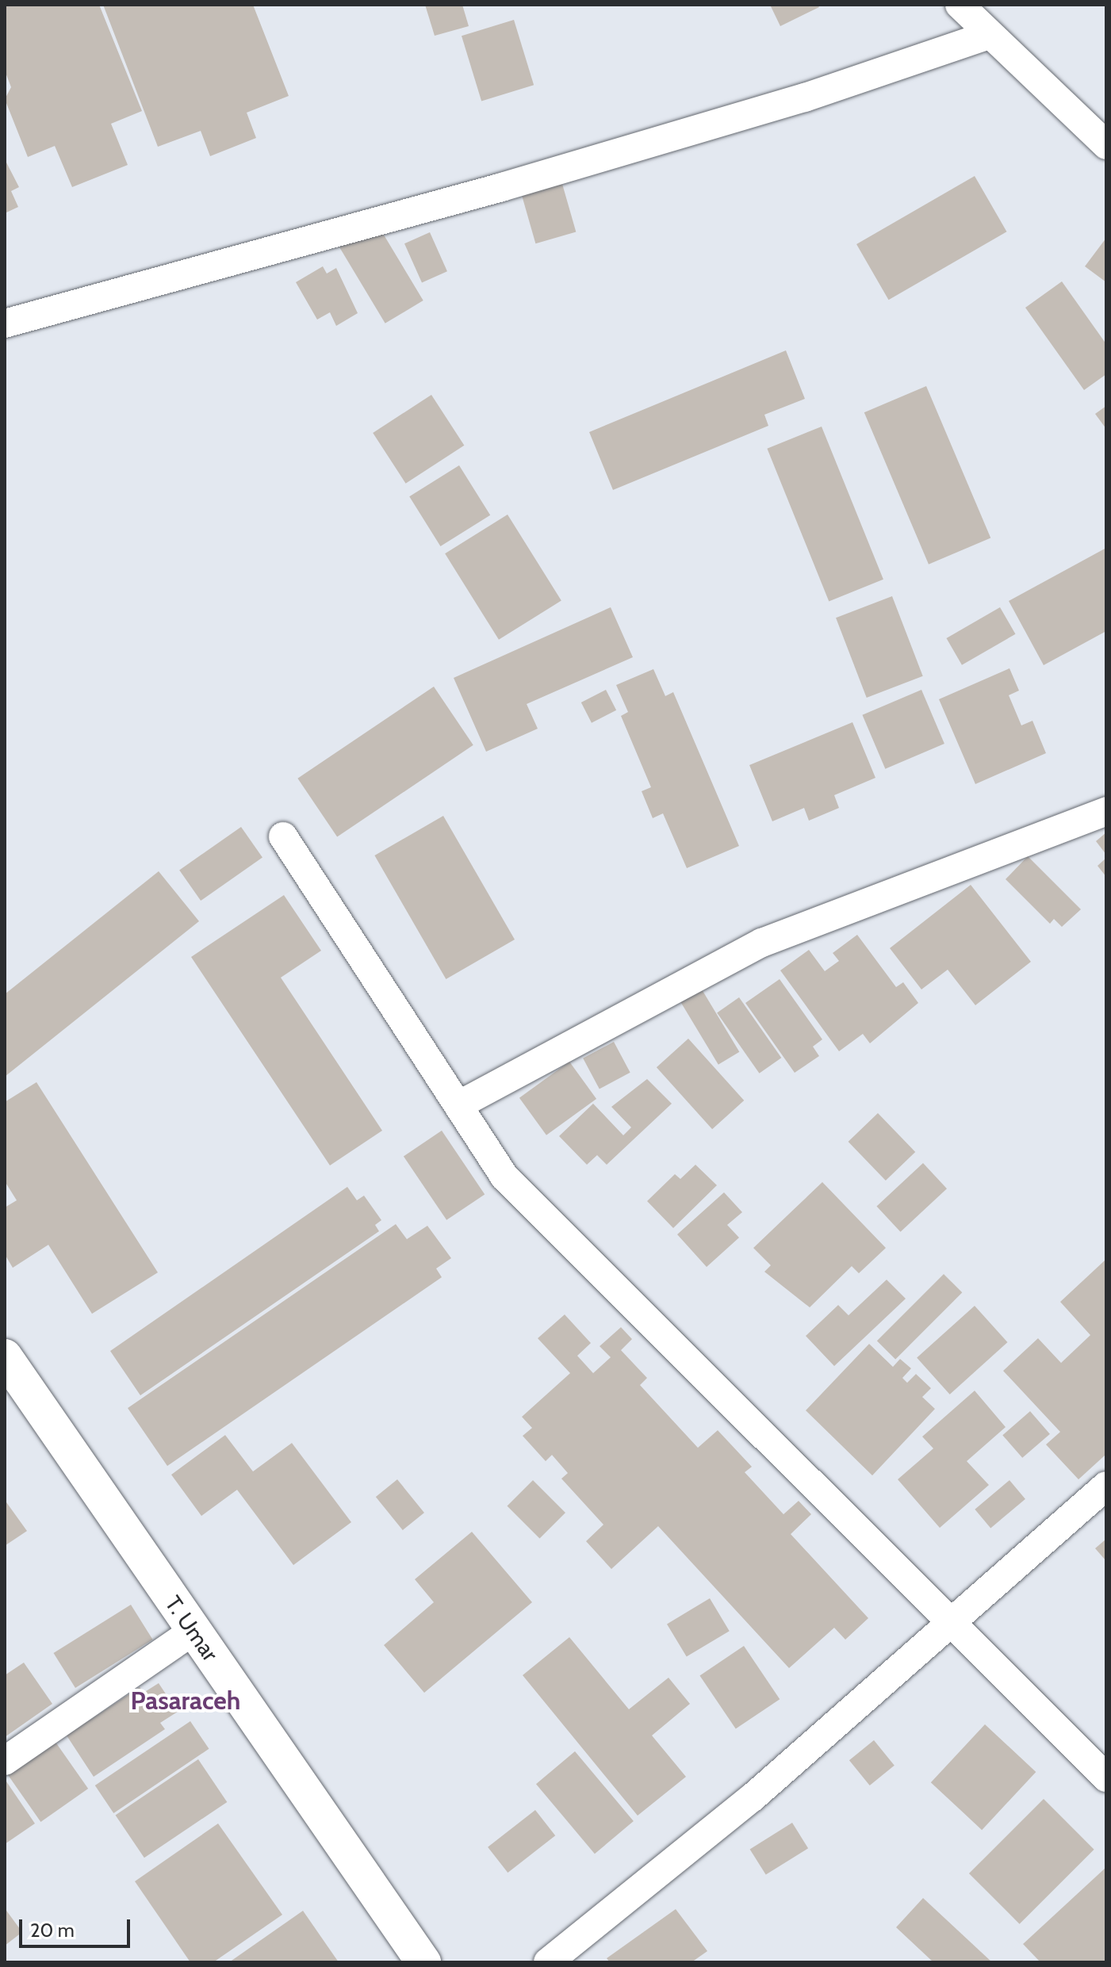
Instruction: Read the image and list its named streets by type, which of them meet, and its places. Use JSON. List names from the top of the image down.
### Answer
{
  "streets": {
    "main road": ["T. Umar"]
  },
  "districts": ["Pasaraceh"],
  "scale_bar": "20 m"
}
